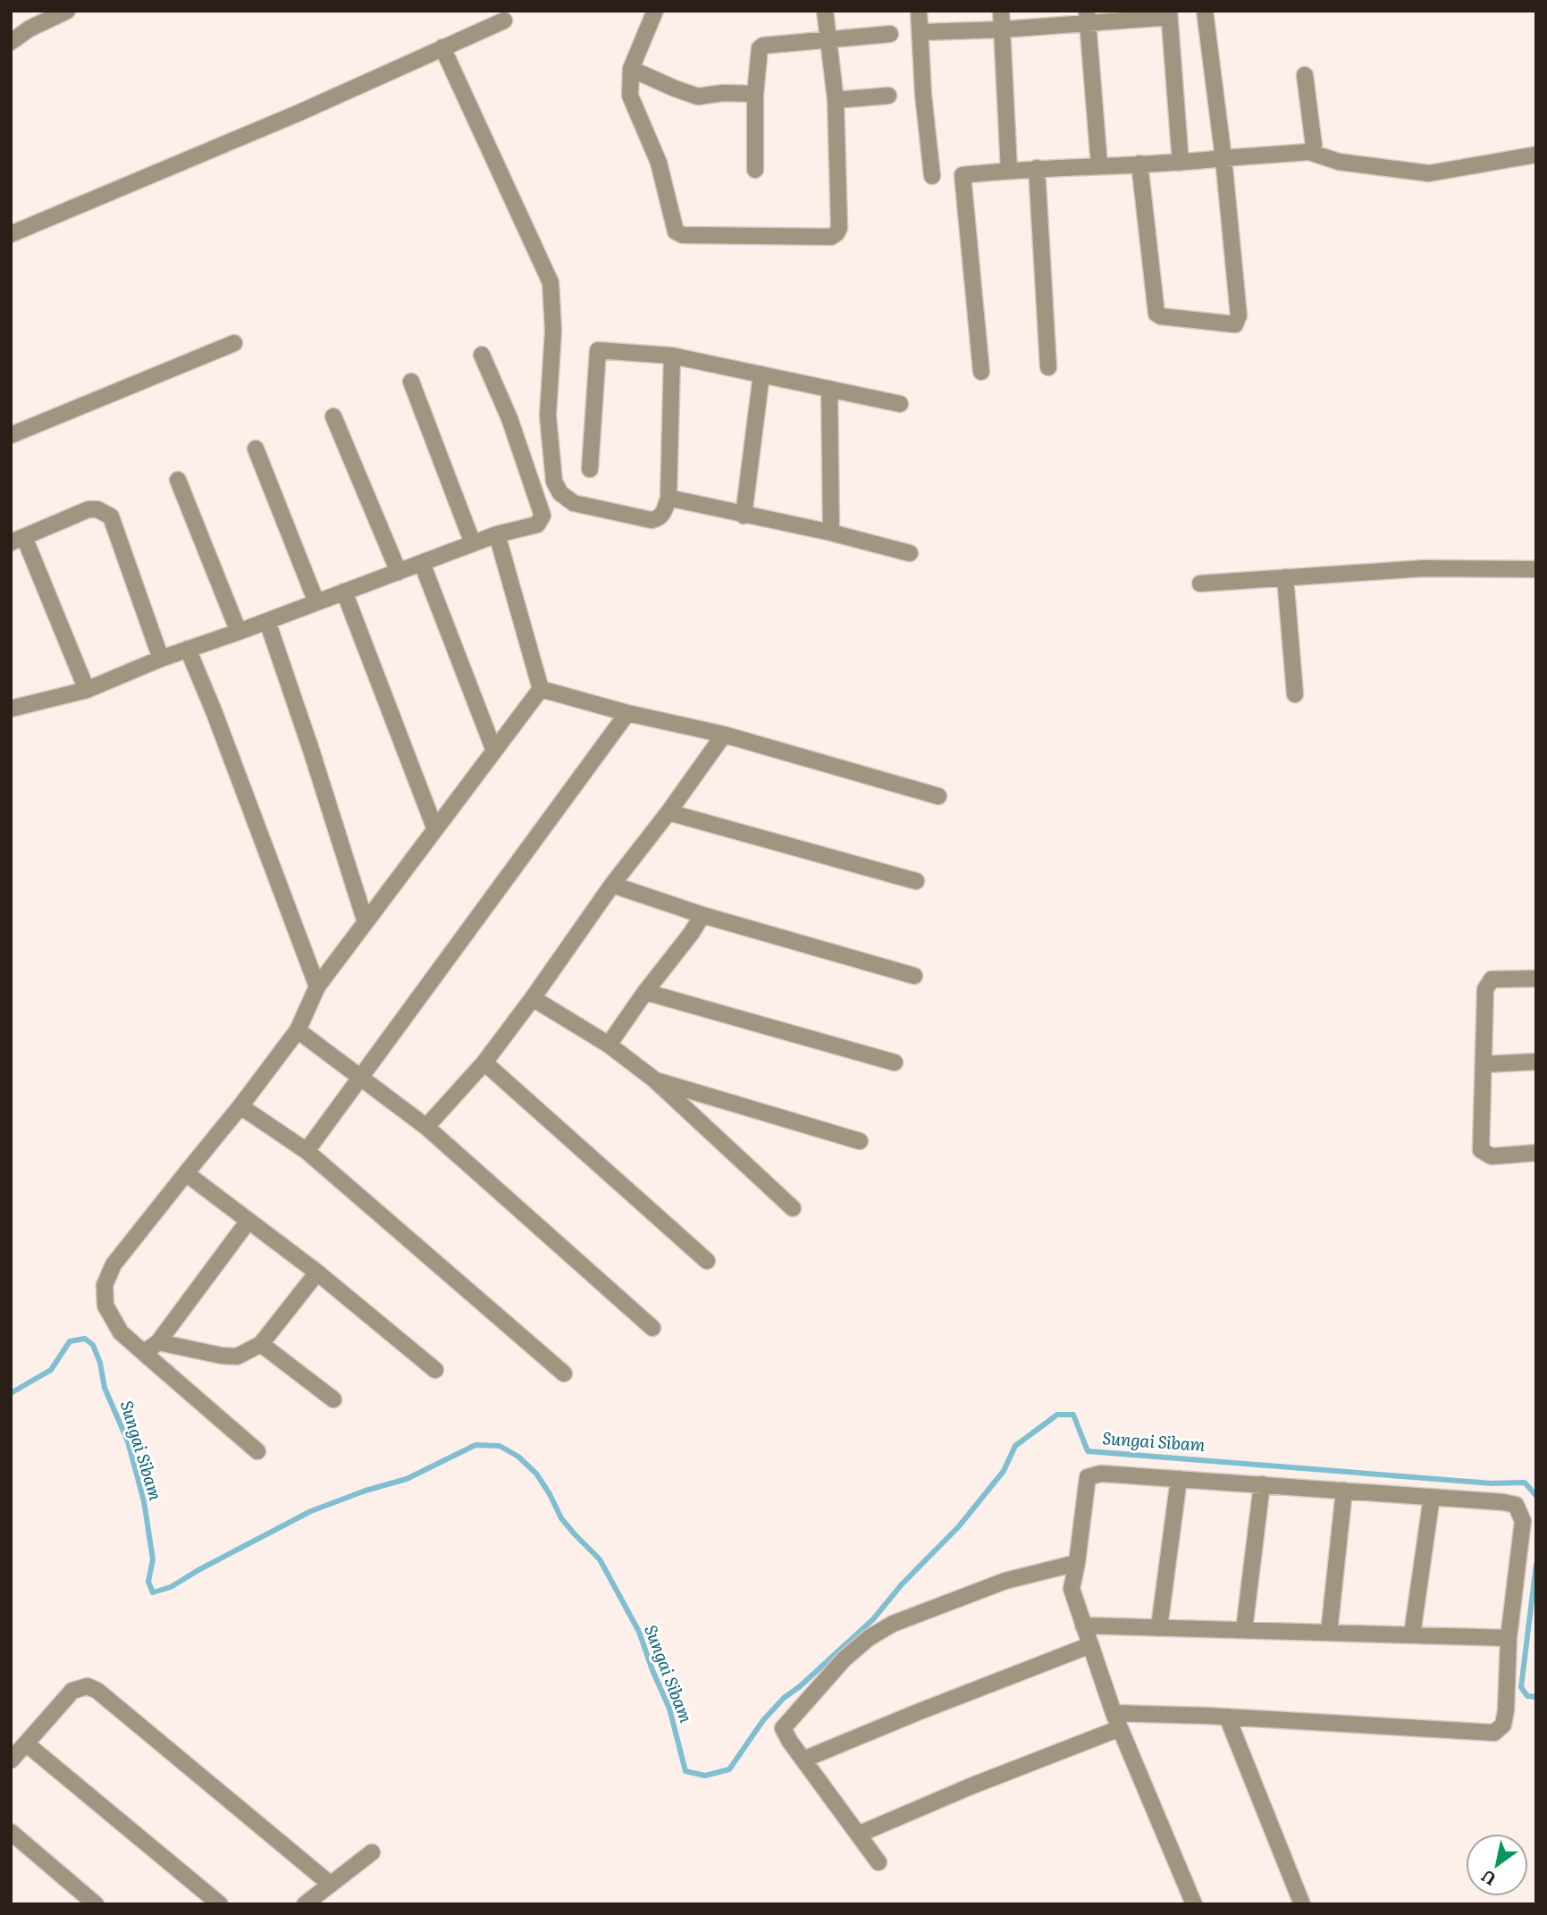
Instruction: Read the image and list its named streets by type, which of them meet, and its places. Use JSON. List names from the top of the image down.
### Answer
{
  "water": ["Sungai Sibam"],
  "north": "bottom left"
}
